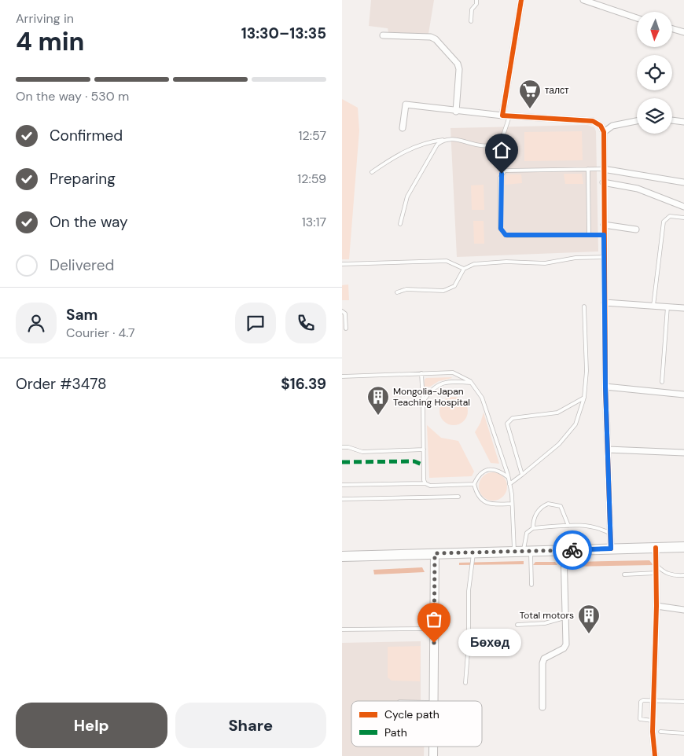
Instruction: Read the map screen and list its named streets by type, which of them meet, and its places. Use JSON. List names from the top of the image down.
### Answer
{
  "places": {
    "supermarket": ["талст"],
    "building": ["Mongolia-Japan Teaching Hospital", "Total motors"],
    "other": ["Бөхөд"]
  },
  "legend": ["Cycle path", "Path"],
  "north": "bottom",
  "page": {
    "heading": ["4 min", "Arriving in", "13:30–13:35"],
    "panel": [
      "Sam",
      "Courier · 4.7",
      "Order #3478",
      "$16.39"
    ],
    "bar": "On the way · 530 m",
    "list": [
      ["Confirmed", "12:57"],
      ["Preparing", "12:59"],
      ["On the way", "13:17"],
      "Delivered"
    ],
    "bubble": "Бөхөд",
    "buttons": ["Help", "Share"]
  }
}
